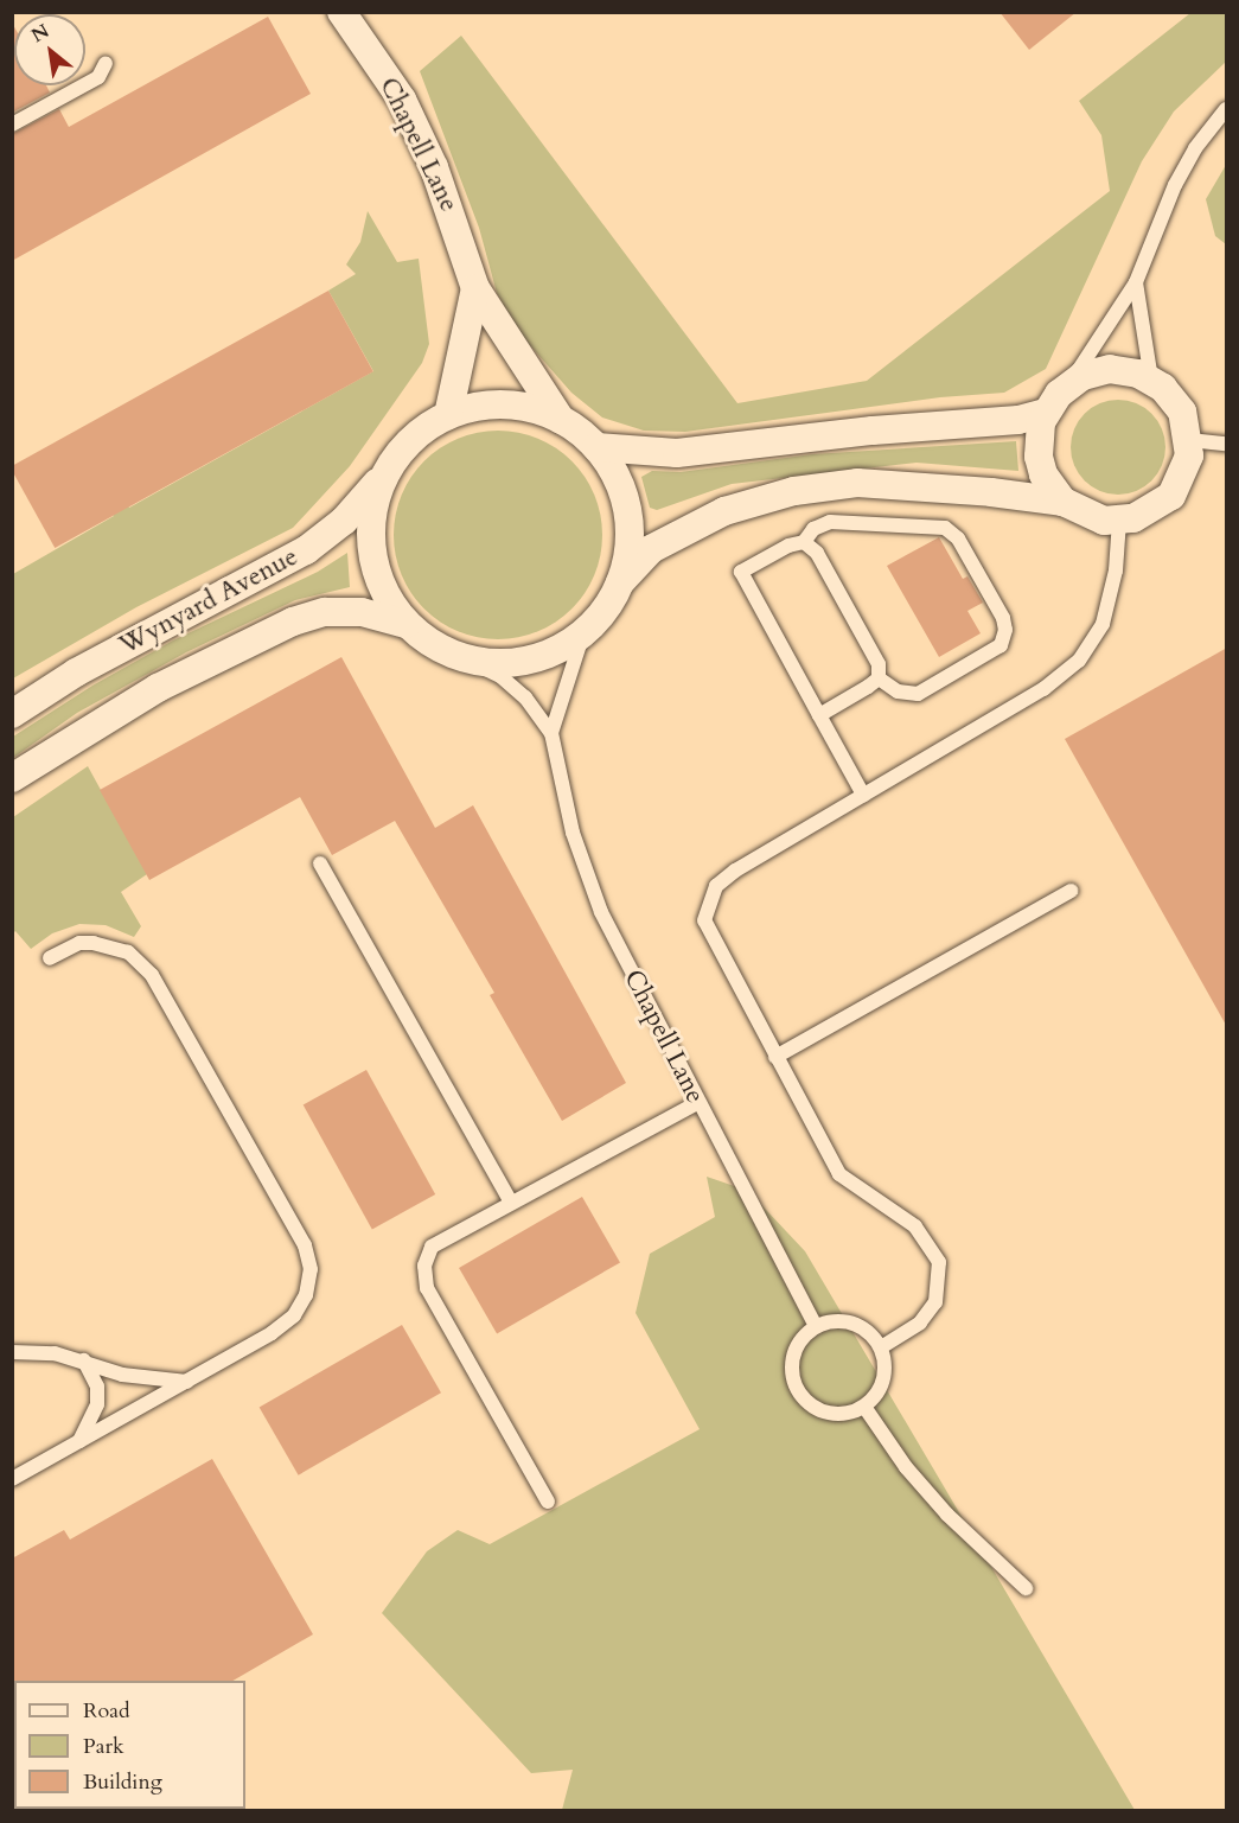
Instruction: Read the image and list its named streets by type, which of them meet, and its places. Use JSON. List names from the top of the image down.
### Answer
{
  "streets": {
    "street": ["Chapell Lane", "Wynyard Avenue"]
  },
  "crossings": [
    ["Chapell Lane", "Wynyard Avenue"]
  ],
  "legend": ["Road", "Park", "Building"],
  "north": "top left"
}
